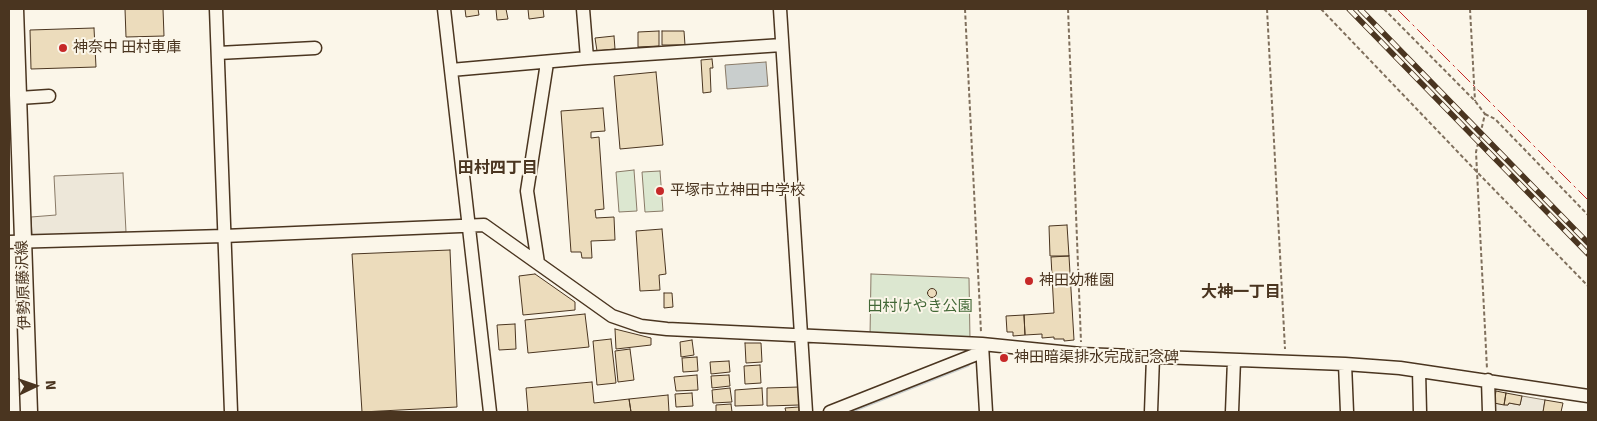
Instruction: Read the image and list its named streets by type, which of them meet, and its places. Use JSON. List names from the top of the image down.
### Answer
{
  "streets": {
    "main road": ["伊勢原藤沢線"]
  },
  "districts": ["田村四丁目", "大神一丁目"],
  "parks": ["田村けやき公園"],
  "places": [
    "神奈中 田村車庫",
    "平塚市立神田中学校",
    "神田幼稚園",
    "神田暗渠排水完成記念碑"
  ],
  "north": "right"
}
